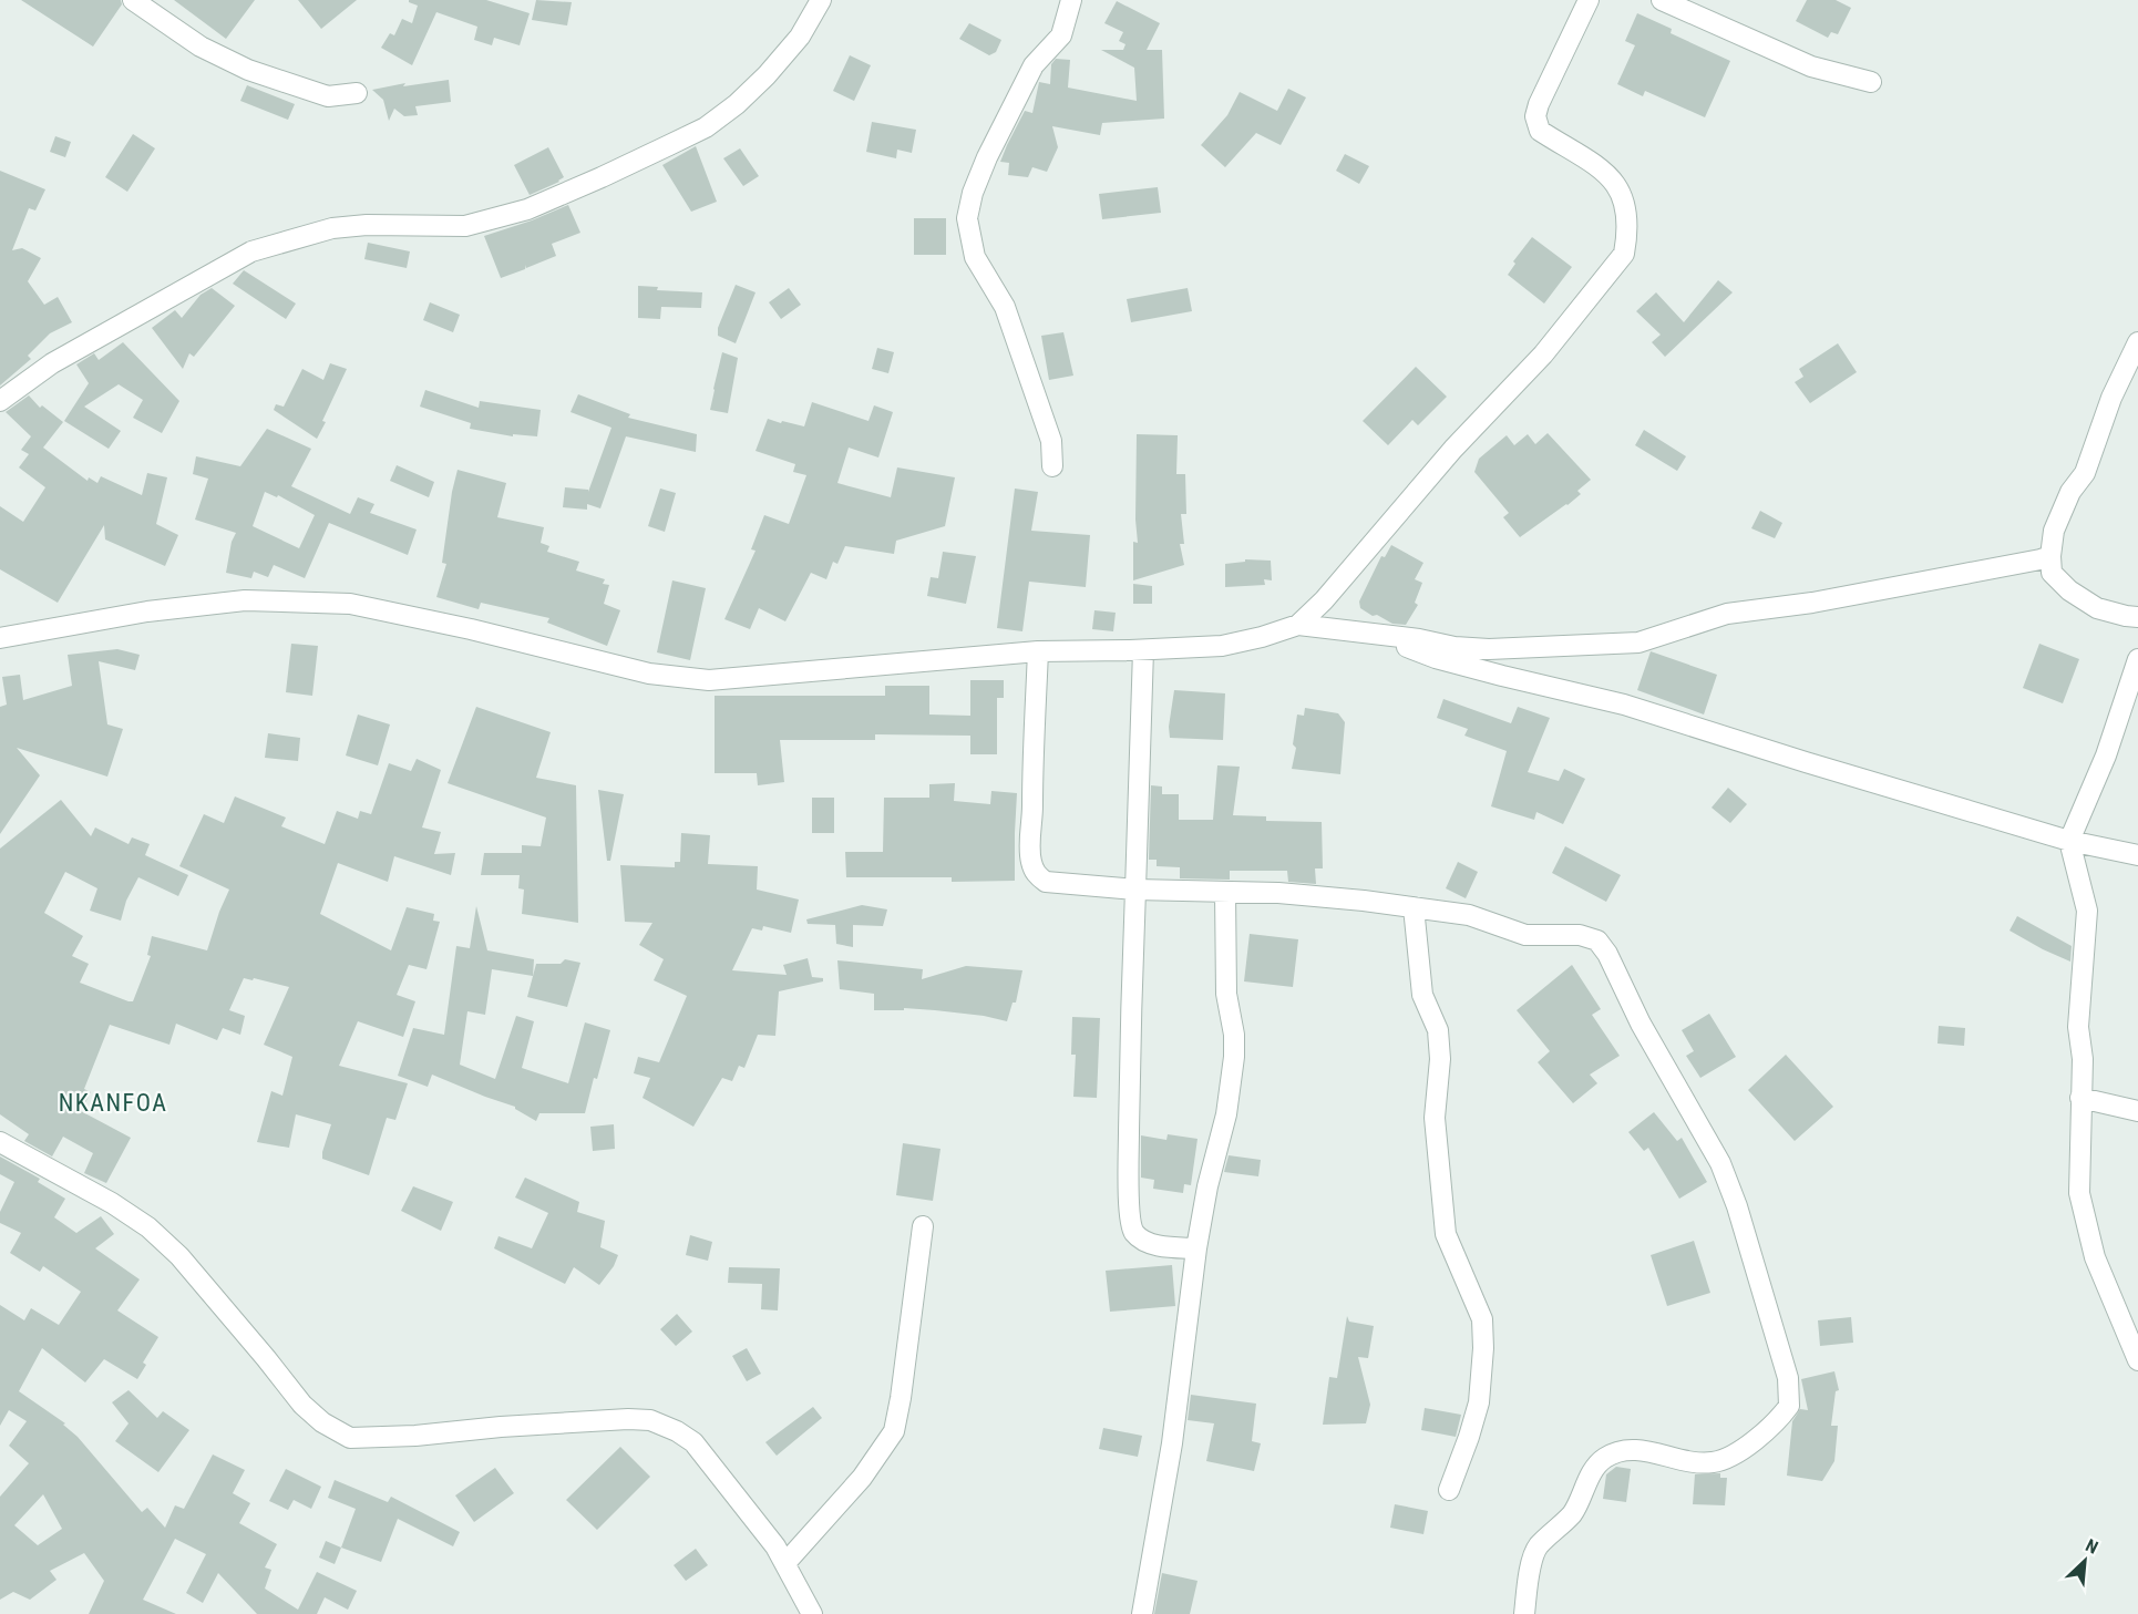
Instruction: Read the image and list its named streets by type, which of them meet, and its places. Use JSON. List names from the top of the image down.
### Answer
{
  "districts": ["NKANFOA"],
  "north": "top right"
}
